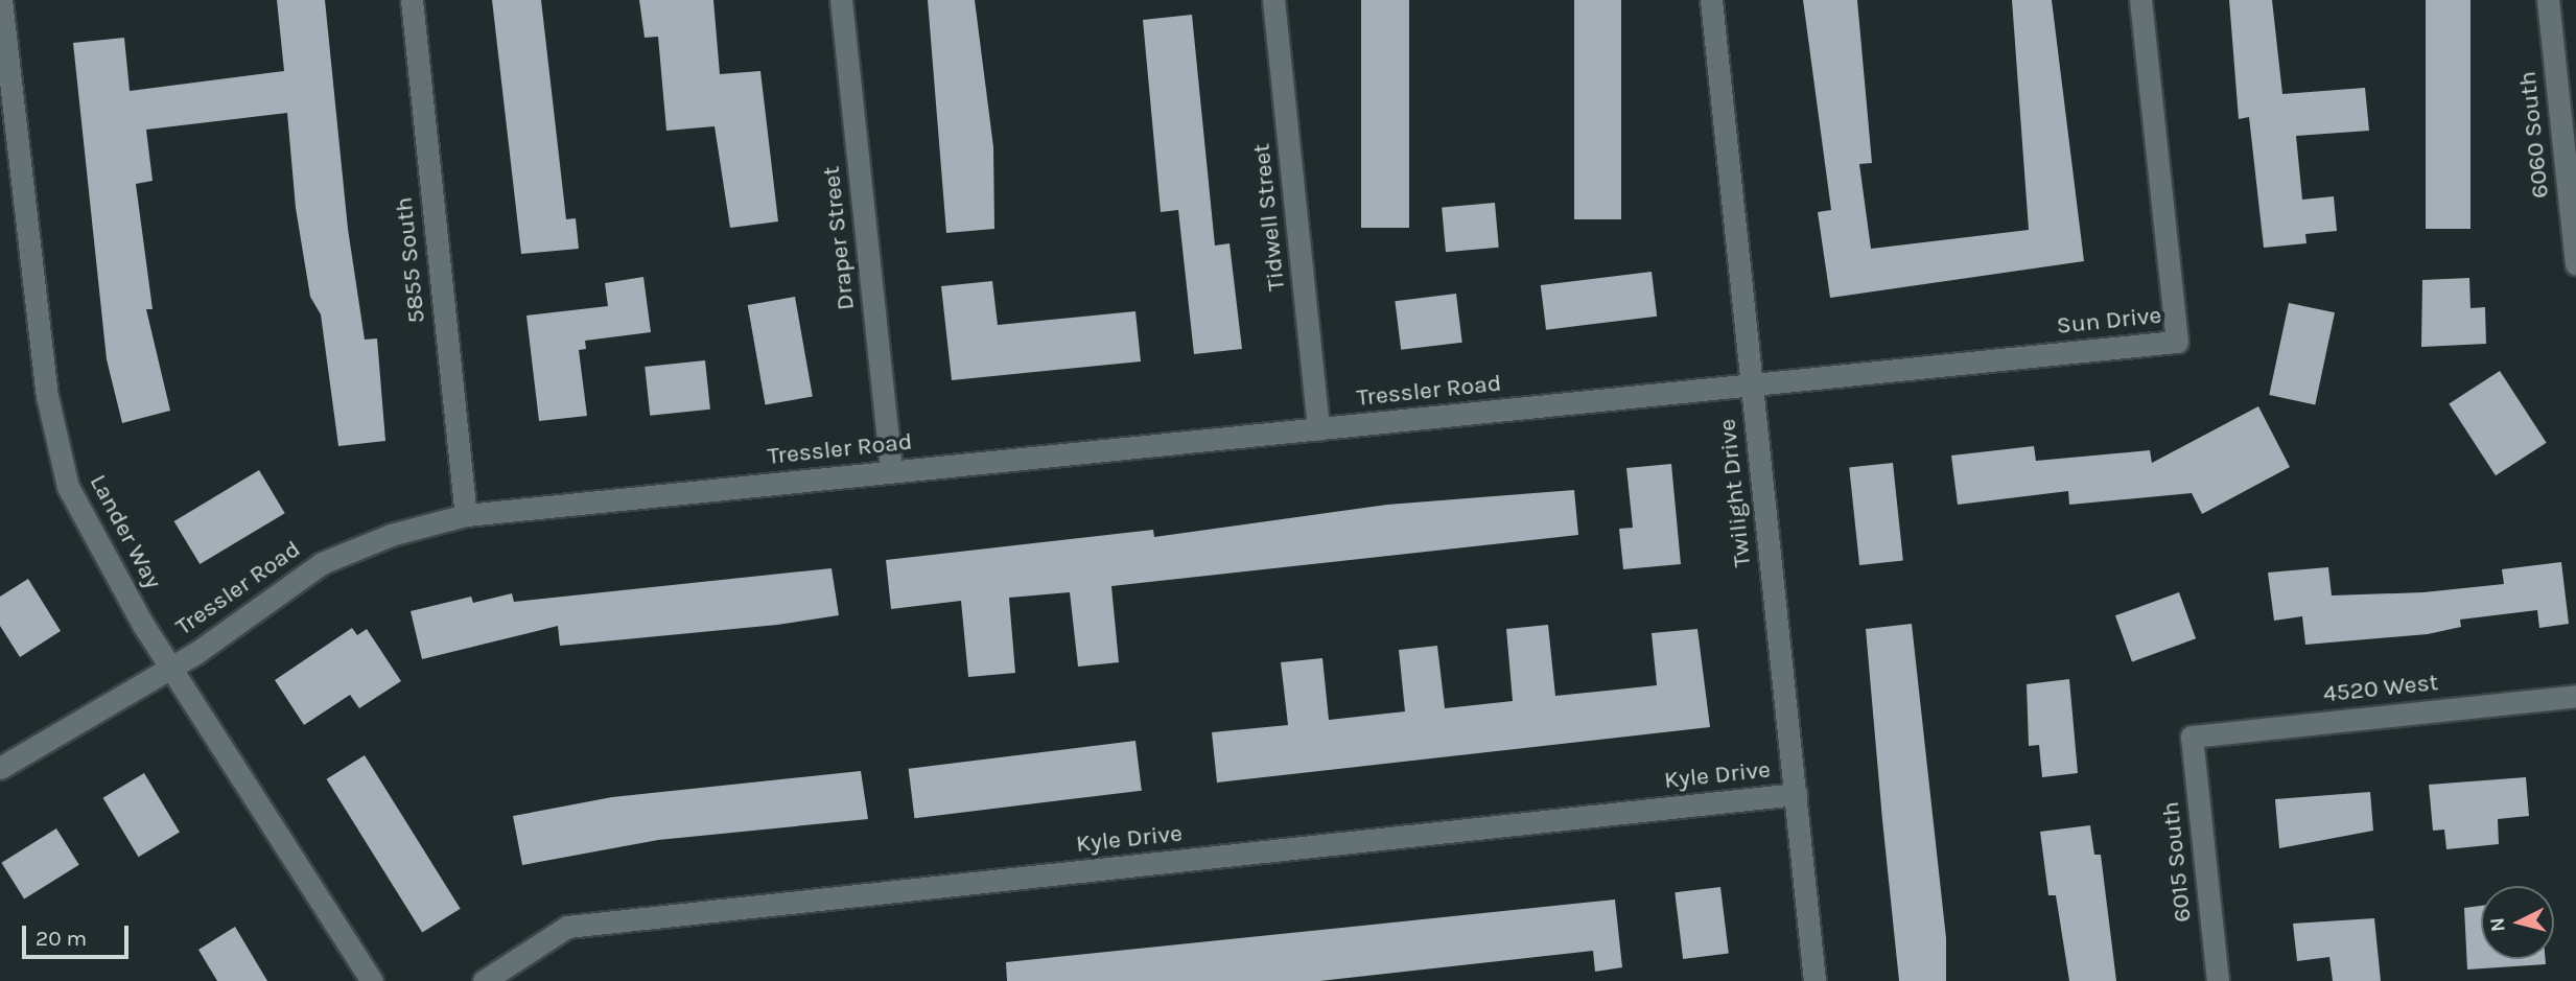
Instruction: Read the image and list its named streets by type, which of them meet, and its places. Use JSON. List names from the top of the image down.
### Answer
{
  "streets": {
    "street": [
      "6060 South",
      "Tidwell Street",
      "Draper Street",
      "5855 South",
      "Sun Drive",
      "Tressler Road",
      "Twilight Drive",
      "Lander Way",
      "4520 West",
      "Kyle Drive",
      "6015 South"
    ]
  },
  "crossings": [
    ["Tidwell Street", "Tressler Road"],
    ["Draper Street", "Tressler Road"],
    ["5855 South", "Tressler Road"],
    ["Sun Drive", "Tressler Road"],
    ["Sun Drive", "Twilight Drive"],
    ["Tressler Road", "Twilight Drive"],
    ["Tressler Road", "Lander Way"],
    ["Twilight Drive", "Kyle Drive"],
    ["4520 West", "6015 South"]
  ],
  "scale_bar": "20 m",
  "north": "left"
}
